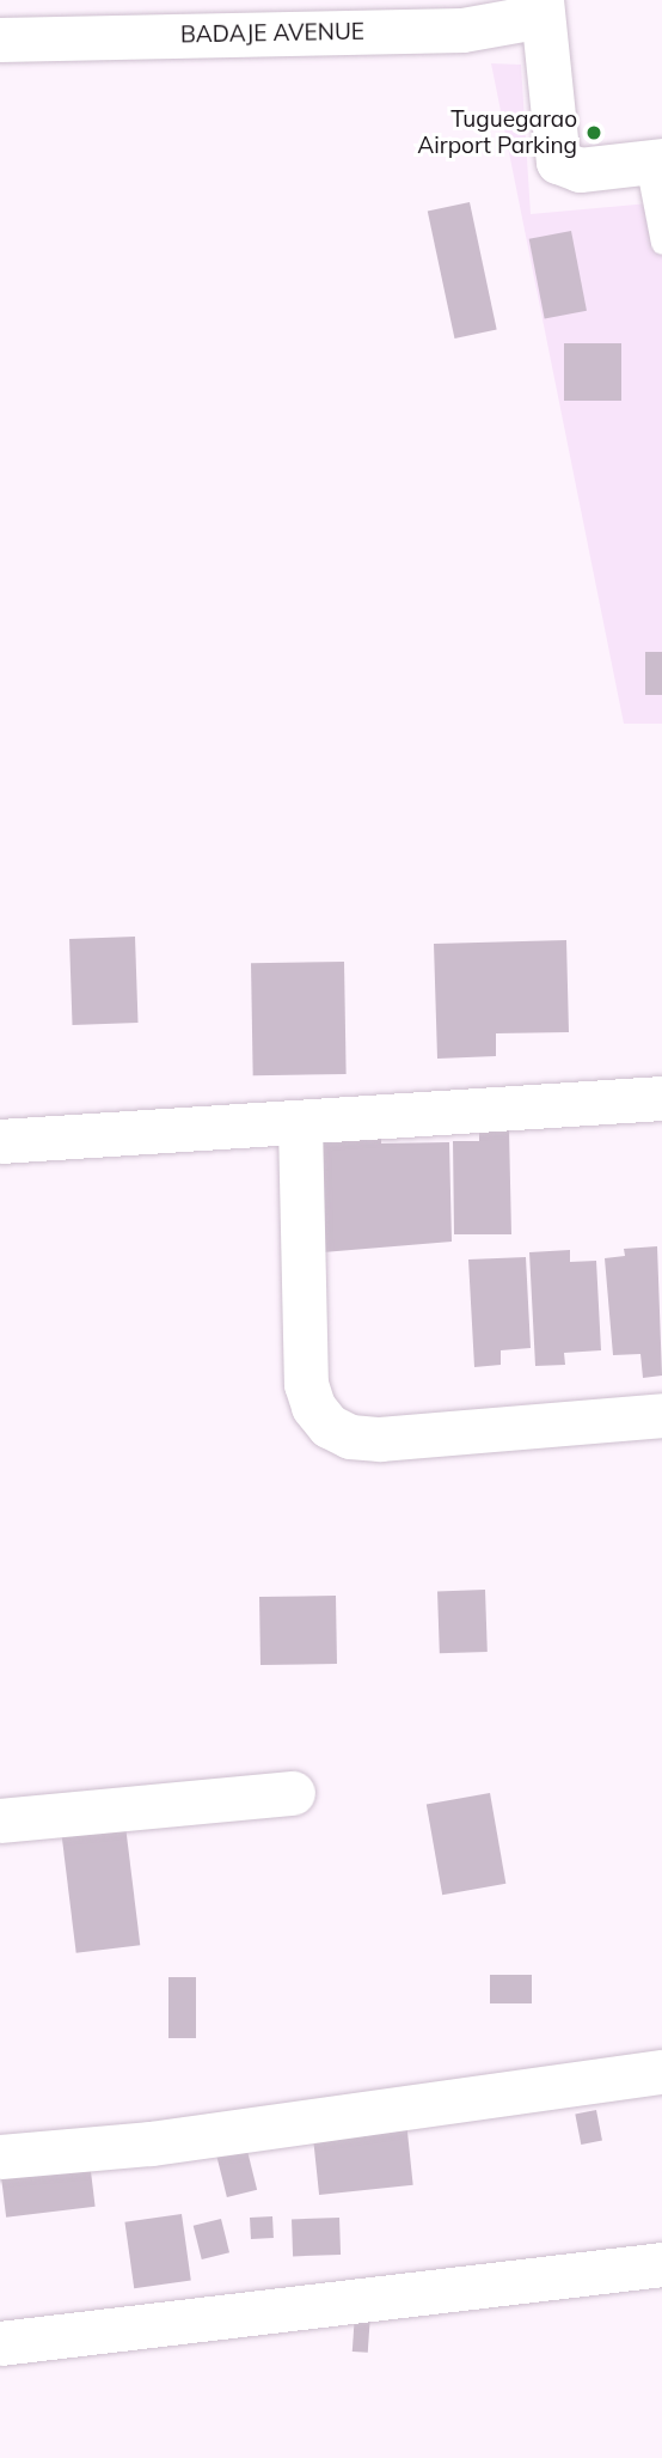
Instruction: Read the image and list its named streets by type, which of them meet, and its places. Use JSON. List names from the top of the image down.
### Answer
{
  "streets": {
    "street": ["BADAJE AVENUE"]
  },
  "places": ["Tuguegarao Airport Parking"]
}
